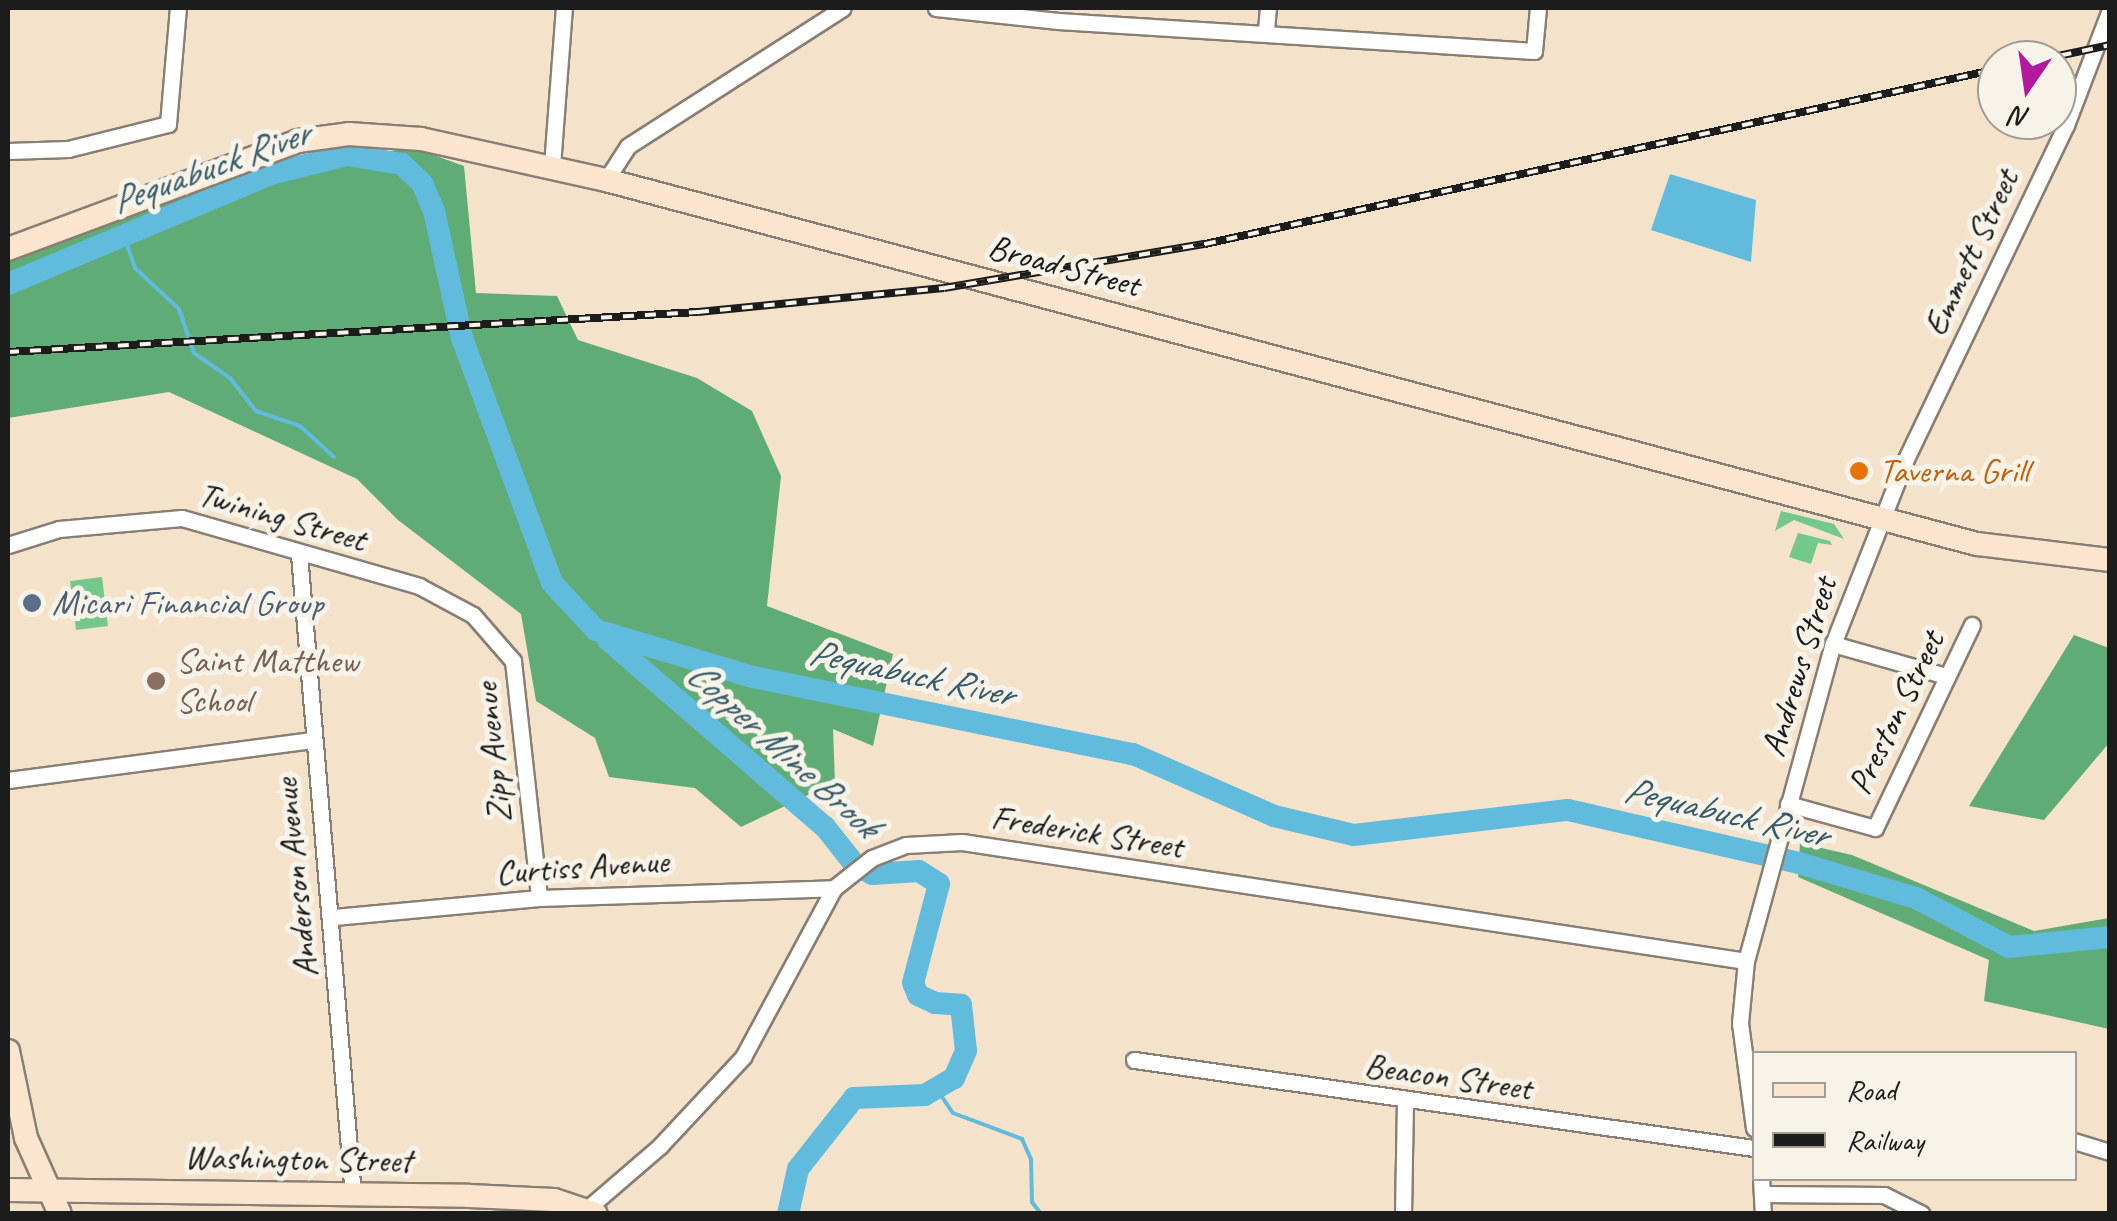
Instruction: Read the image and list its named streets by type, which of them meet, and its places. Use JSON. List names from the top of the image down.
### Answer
{
  "streets": {
    "main road": ["Broad Street", "Washington Street"],
    "street": [
      "Emmett Street",
      "Twining Street",
      "Andrews Street",
      "Preston Street",
      "Zipp Avenue",
      "Frederick Street",
      "Curtiss Avenue",
      "Anderson Avenue",
      "Beacon Street"
    ]
  },
  "crossings": [
    ["Emmett Street", "Broad Street"],
    ["Emmett Street", "Andrews Street"],
    ["Broad Street", "Andrews Street"],
    ["Twining Street", "Zipp Avenue"],
    ["Twining Street", "Anderson Avenue"],
    ["Andrews Street", "Preston Street"],
    ["Andrews Street", "Frederick Street"],
    ["Zipp Avenue", "Curtiss Avenue"],
    ["Frederick Street", "Curtiss Avenue"],
    ["Frederick Street", "Washington Street"],
    ["Curtiss Avenue", "Anderson Avenue"],
    ["Anderson Avenue", "Washington Street"]
  ],
  "water": ["Pequabuck River", "Copper Mine Brook"],
  "places": ["Taverna Grill", "Micari Financial Group", "Saint Matthew School"],
  "legend": ["Road", "Railway"],
  "north": "bottom"
}
